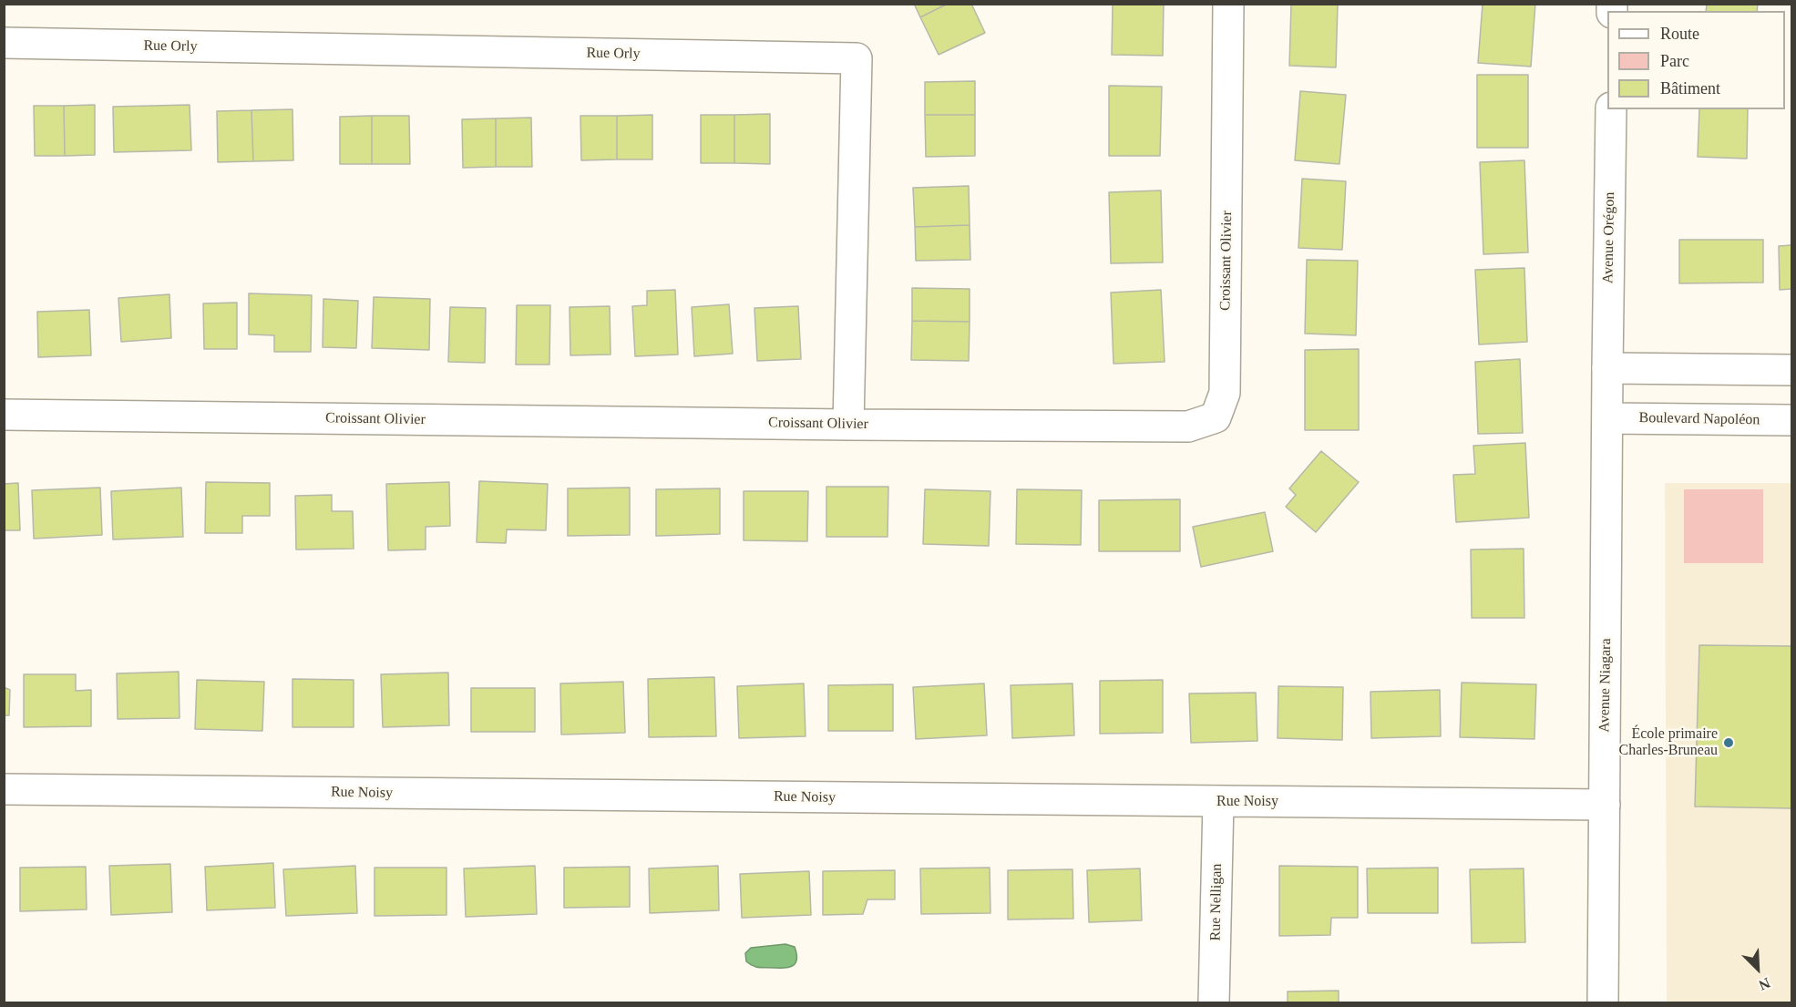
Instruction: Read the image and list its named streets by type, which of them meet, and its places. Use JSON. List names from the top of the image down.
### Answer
{
  "streets": {
    "street": [
      "Rue Orly",
      "Avenue Orégon",
      "Croissant Olivier",
      "Boulevard Napoléon",
      "Avenue Niagara",
      "Rue Noisy",
      "Rue Nelligan"
    ]
  },
  "crossings": [
    ["Rue Orly", "Croissant Olivier"],
    ["Avenue Orégon", "Avenue Niagara"],
    ["Boulevard Napoléon", "Avenue Niagara"],
    ["Avenue Niagara", "Rue Noisy"],
    ["Rue Noisy", "Rue Nelligan"]
  ],
  "places": ["École primaire Charles-Bruneau"],
  "legend": ["Route", "Parc", "Bâtiment"],
  "north": "bottom right"
}
